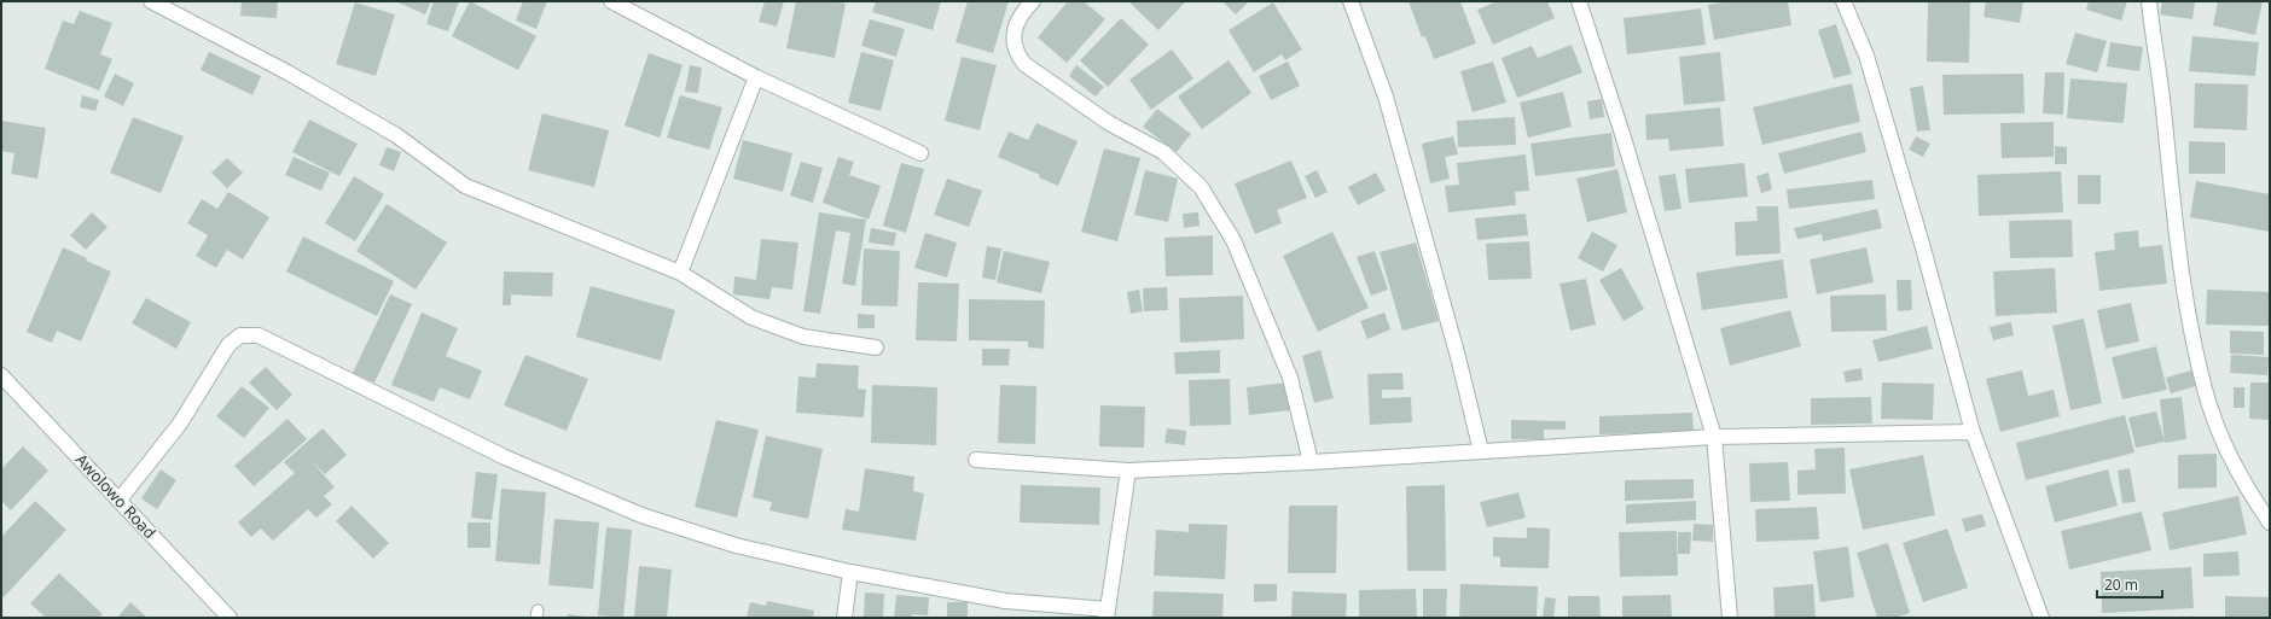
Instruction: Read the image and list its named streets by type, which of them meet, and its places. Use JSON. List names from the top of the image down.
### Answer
{
  "streets": {
    "street": ["Awolowo Road"]
  },
  "scale_bar": "20 m"
}
